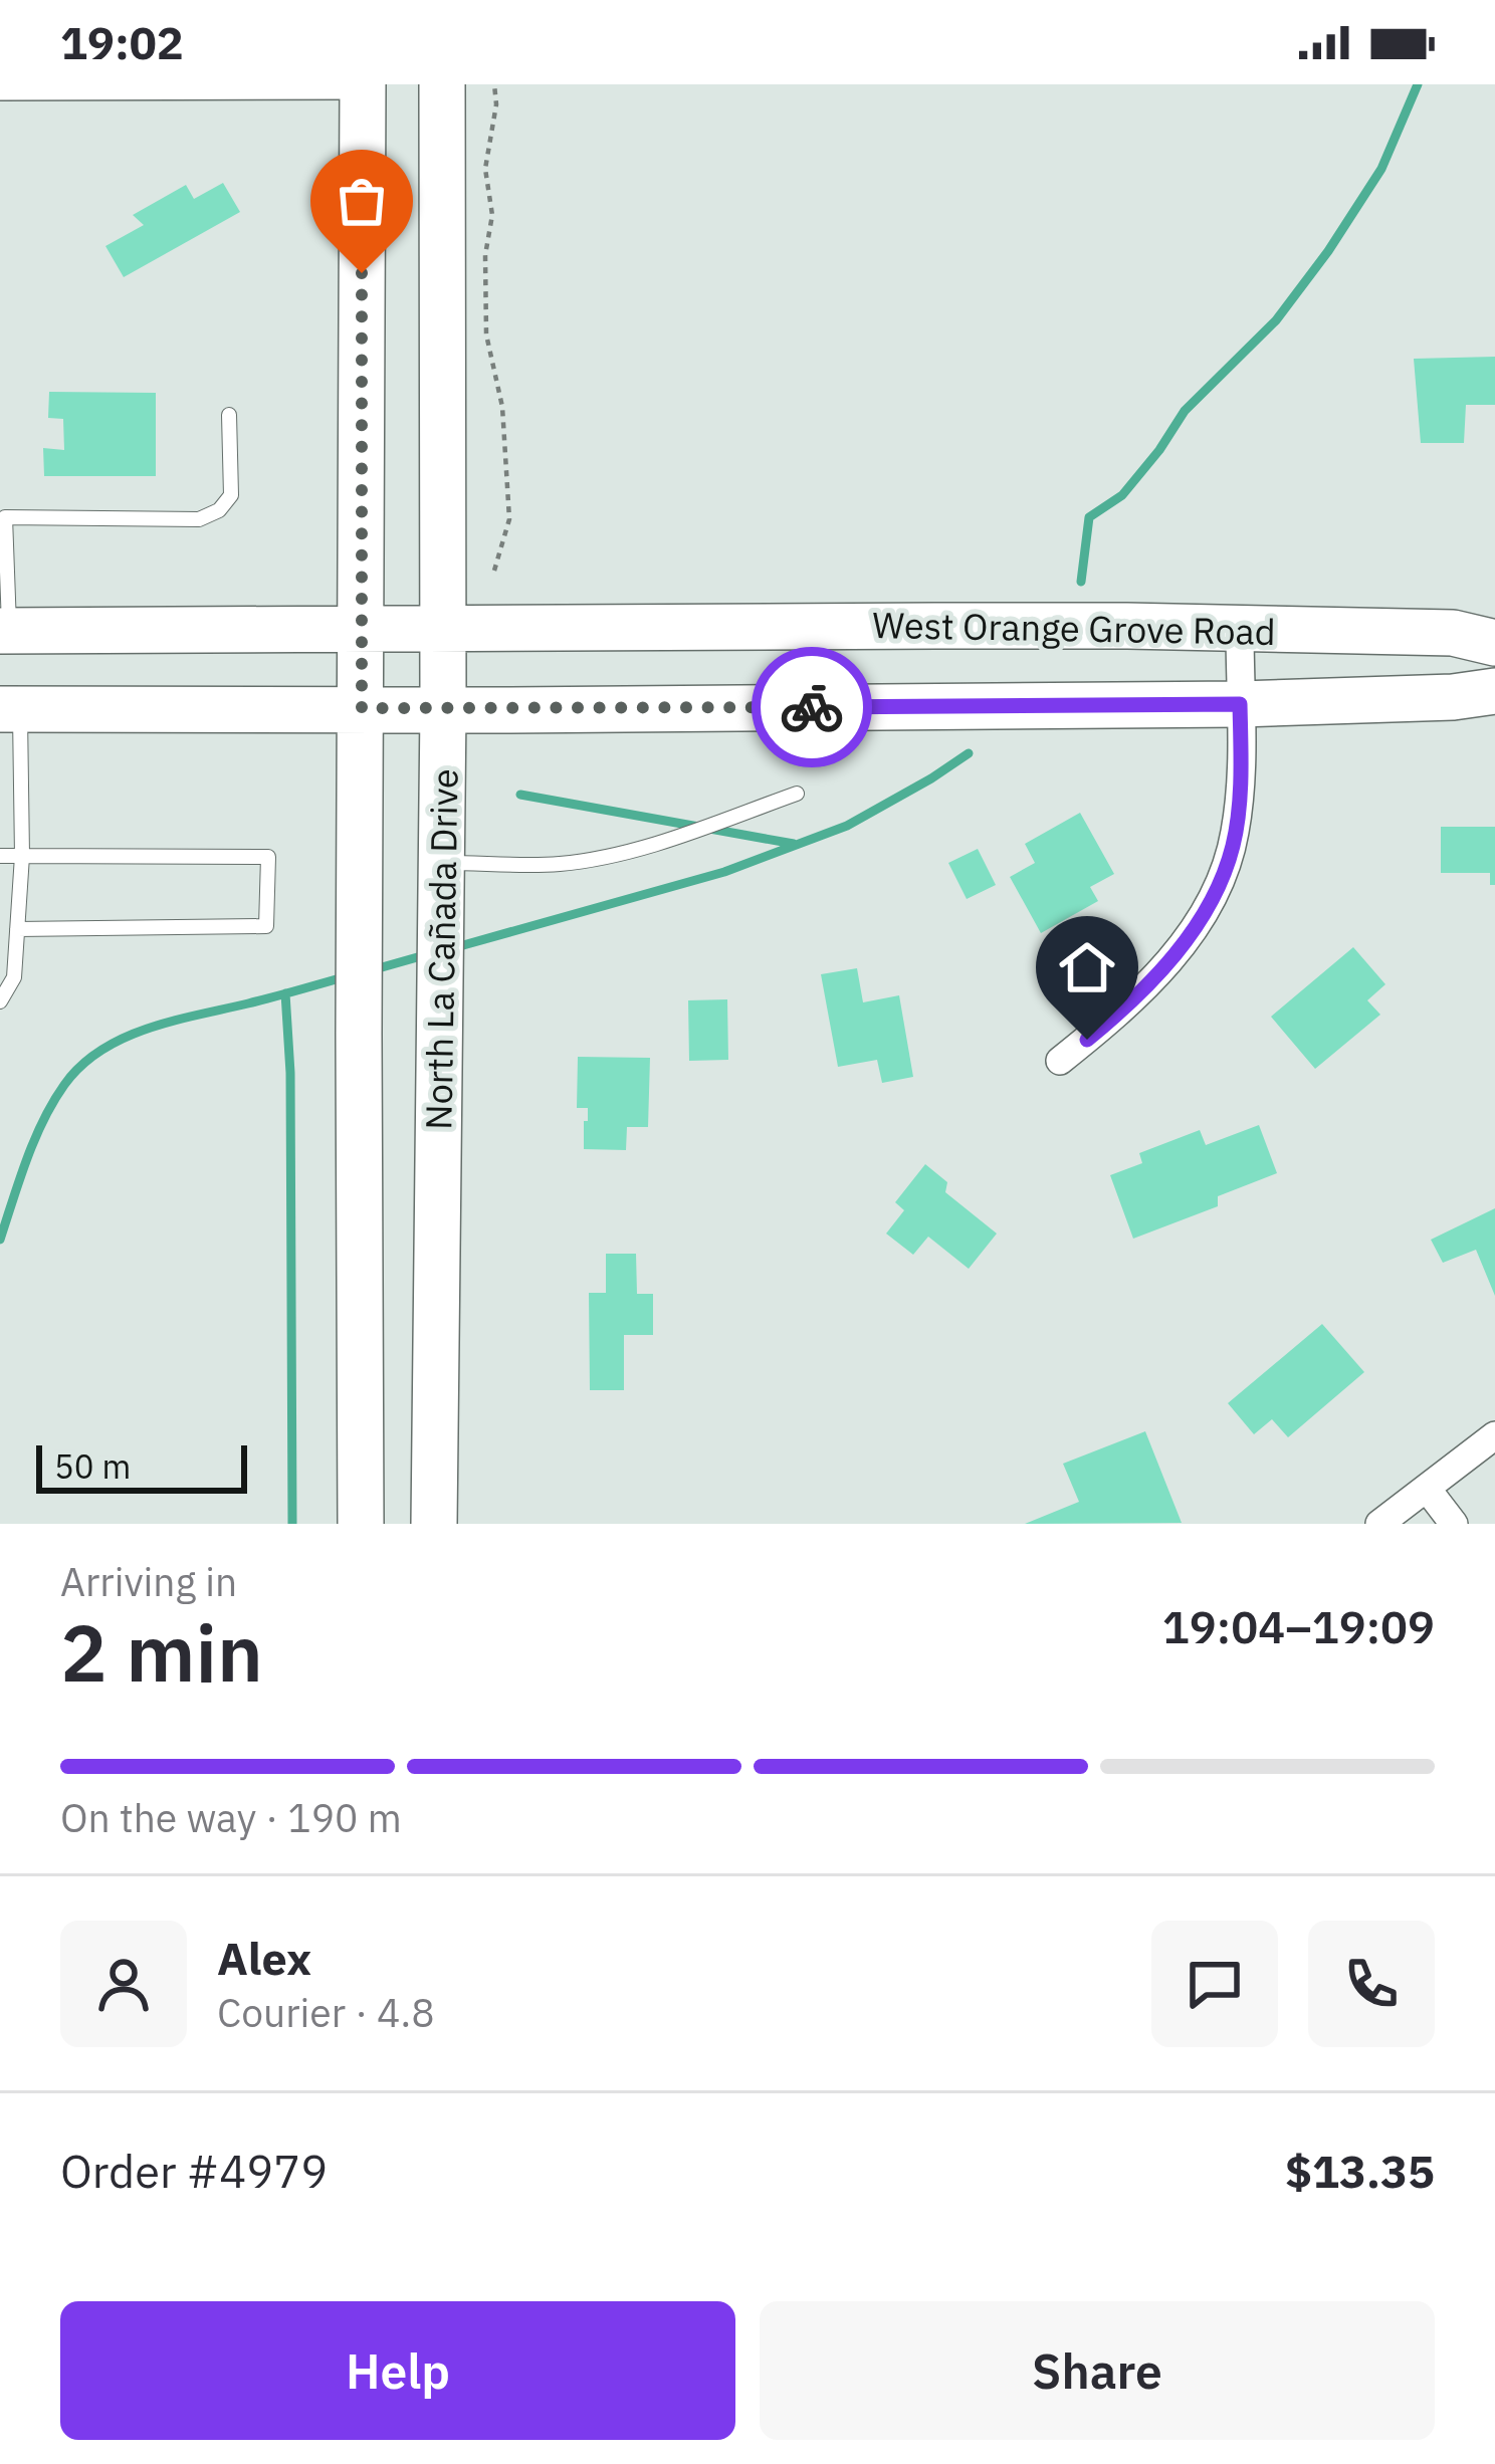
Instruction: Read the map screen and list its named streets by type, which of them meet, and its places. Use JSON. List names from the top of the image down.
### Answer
{
  "streets": {
    "main road": ["West Orange Grove Road", "North La Cañada Drive"]
  },
  "crossings": [
    ["West Orange Grove Road", "North La Cañada Drive"]
  ],
  "scale_bar": "50 m",
  "page": {
    "status": "19:02",
    "scale": "50 m",
    "heading": ["2 min", "Arriving in", "19:04–19:09"],
    "panel": [
      "Alex",
      "Courier · 4.8",
      "Order #4979",
      "$13.35"
    ],
    "bar": "On the way · 190 m",
    "buttons": ["Help", "Share"]
  }
}
